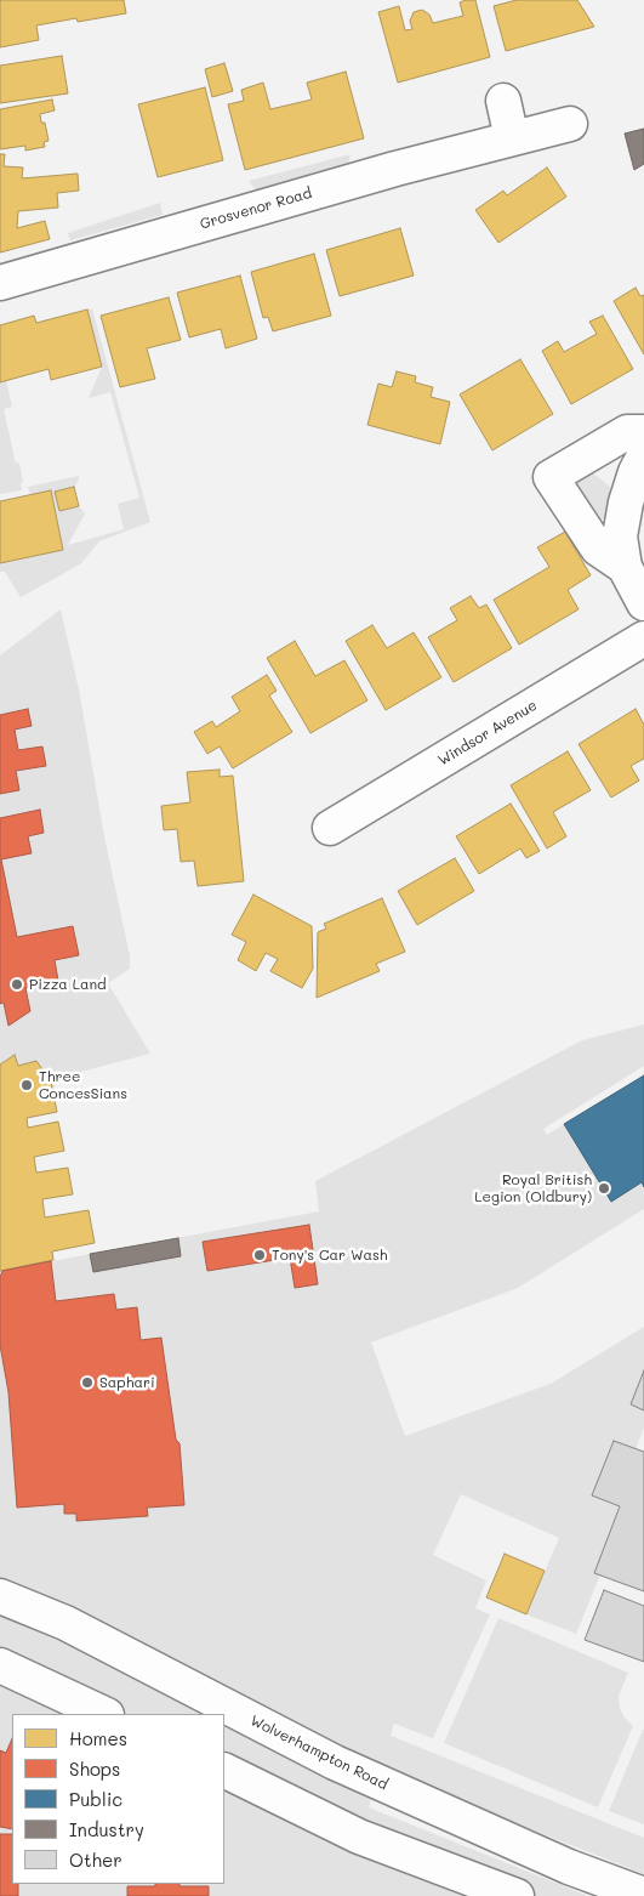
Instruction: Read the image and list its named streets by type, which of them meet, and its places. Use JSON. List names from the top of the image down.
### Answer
{
  "streets": {
    "main road": ["Grosvenor Road", "Windsor Avenue", "Wolverhampton Road"]
  },
  "places": [
    "Pizza Land",
    "Three ConcesSians",
    "Royal British Legion (Oldbury)",
    "Tony's Car Wash",
    "Saphari"
  ],
  "legend": [
    "Homes",
    "Shops",
    "Public",
    "Industry",
    "Other"
  ]
}
